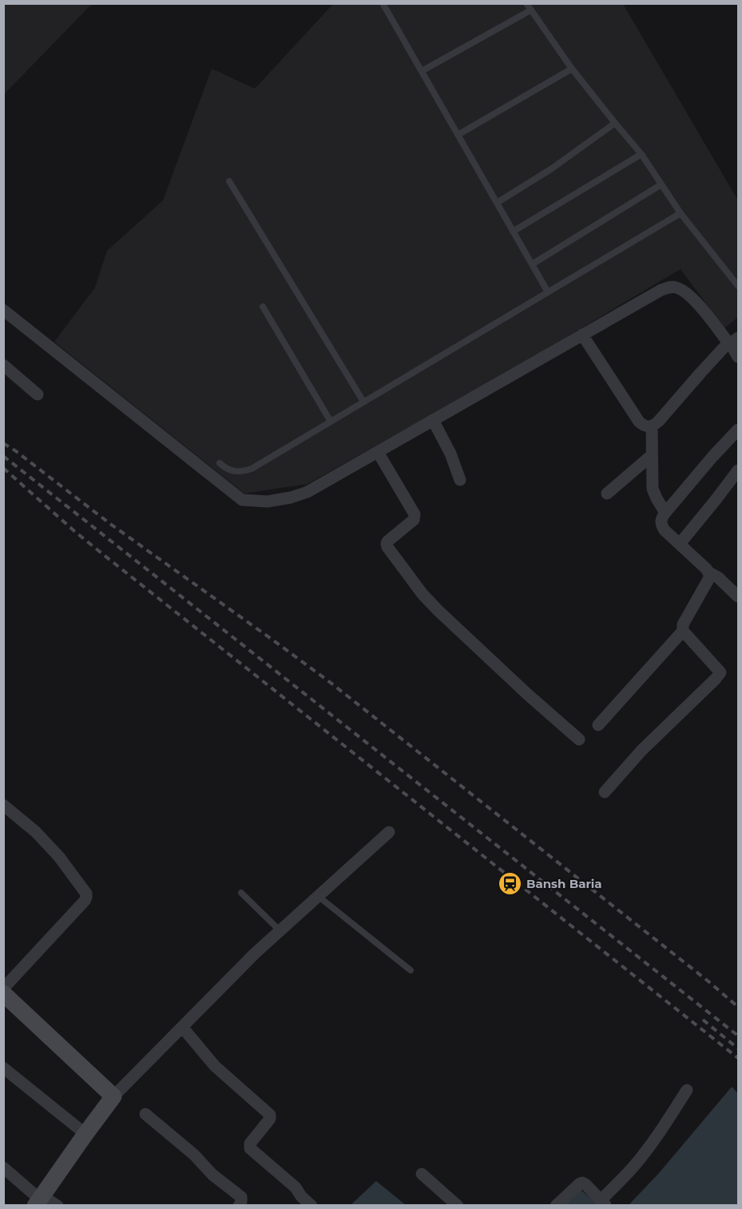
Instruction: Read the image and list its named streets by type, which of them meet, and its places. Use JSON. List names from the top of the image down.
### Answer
{
  "places": {
    "station": ["Bansh Baria"]
  }
}
